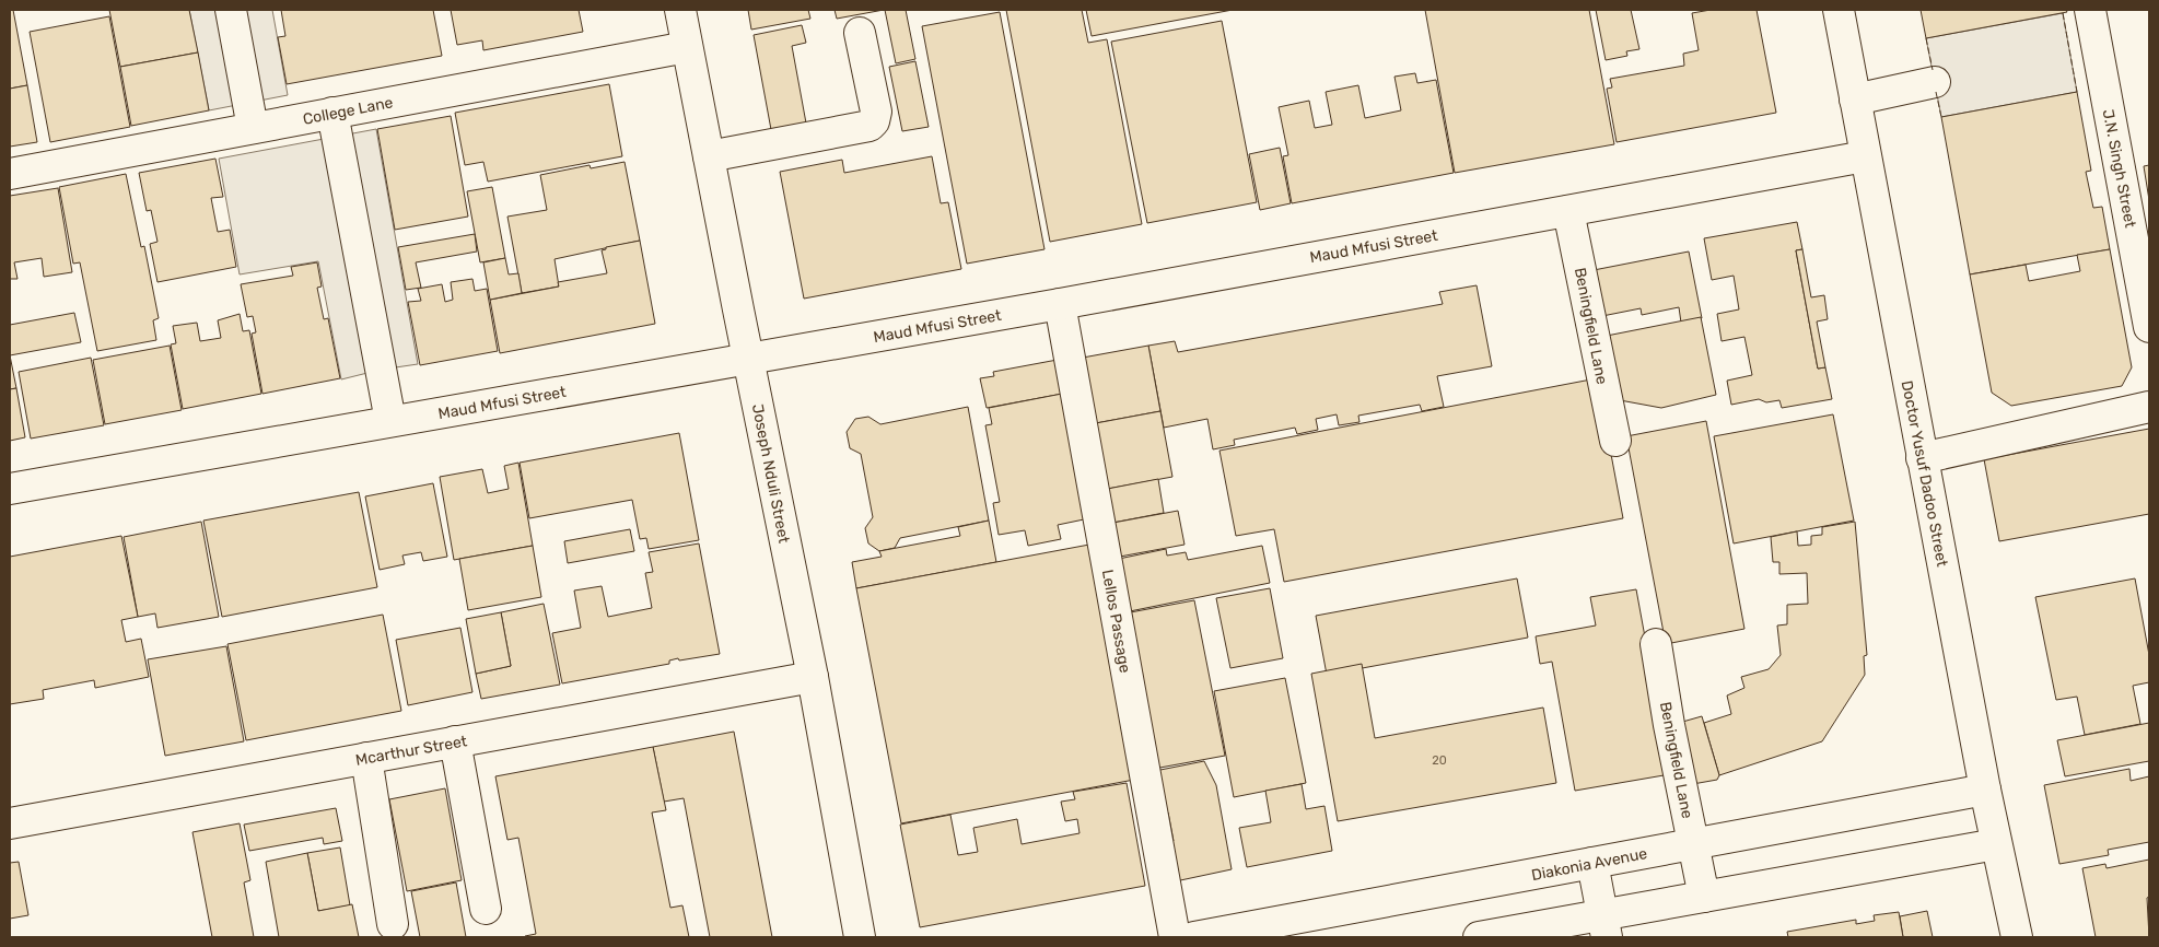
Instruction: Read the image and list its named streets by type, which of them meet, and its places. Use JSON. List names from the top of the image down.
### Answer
{
  "streets": {
    "street": [
      "College Lane",
      "J.N. Singh Street",
      "Maud Mfusi Street",
      "Beningfield Lane",
      "Joseph Nduli Street",
      "Doctor Yusuf Dadoo Street",
      "Lellos Passage",
      "Mcarthur Street",
      "Diakonia Avenue"
    ]
  },
  "crossings": [
    ["College Lane", "Joseph Nduli Street"],
    ["Maud Mfusi Street", "Beningfield Lane"],
    ["Maud Mfusi Street", "Joseph Nduli Street"],
    ["Maud Mfusi Street", "Doctor Yusuf Dadoo Street"],
    ["Maud Mfusi Street", "Lellos Passage"],
    ["Beningfield Lane", "Diakonia Avenue"],
    ["Joseph Nduli Street", "Mcarthur Street"],
    ["Doctor Yusuf Dadoo Street", "Diakonia Avenue"]
  ],
  "house_numbers": ["20"]
}
